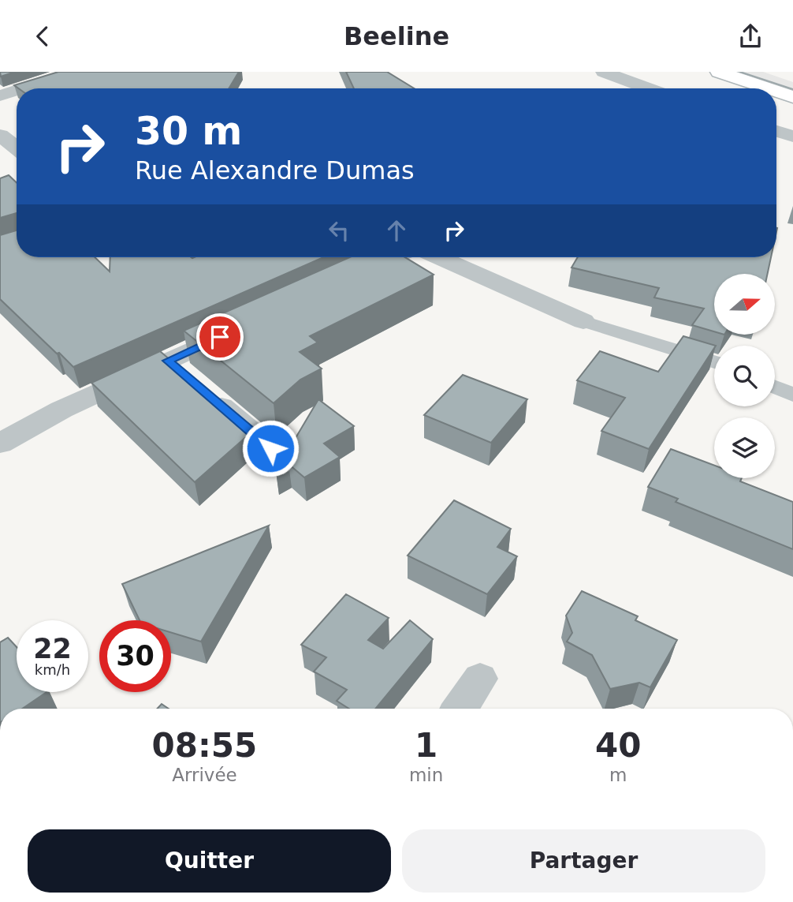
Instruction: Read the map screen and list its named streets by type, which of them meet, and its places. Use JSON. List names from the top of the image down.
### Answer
{
  "north": "right",
  "page": {
    "header": "Beeline",
    "turn": ["30 m", "Rue Alexandre Dumas"],
    "speed": "22 km/h",
    "limit": "30",
    "eta": [
      "08:55",
      "Arrivée",
      "1",
      "min",
      "40",
      "m"
    ],
    "buttons": ["Quitter", "Partager"]
  }
}
